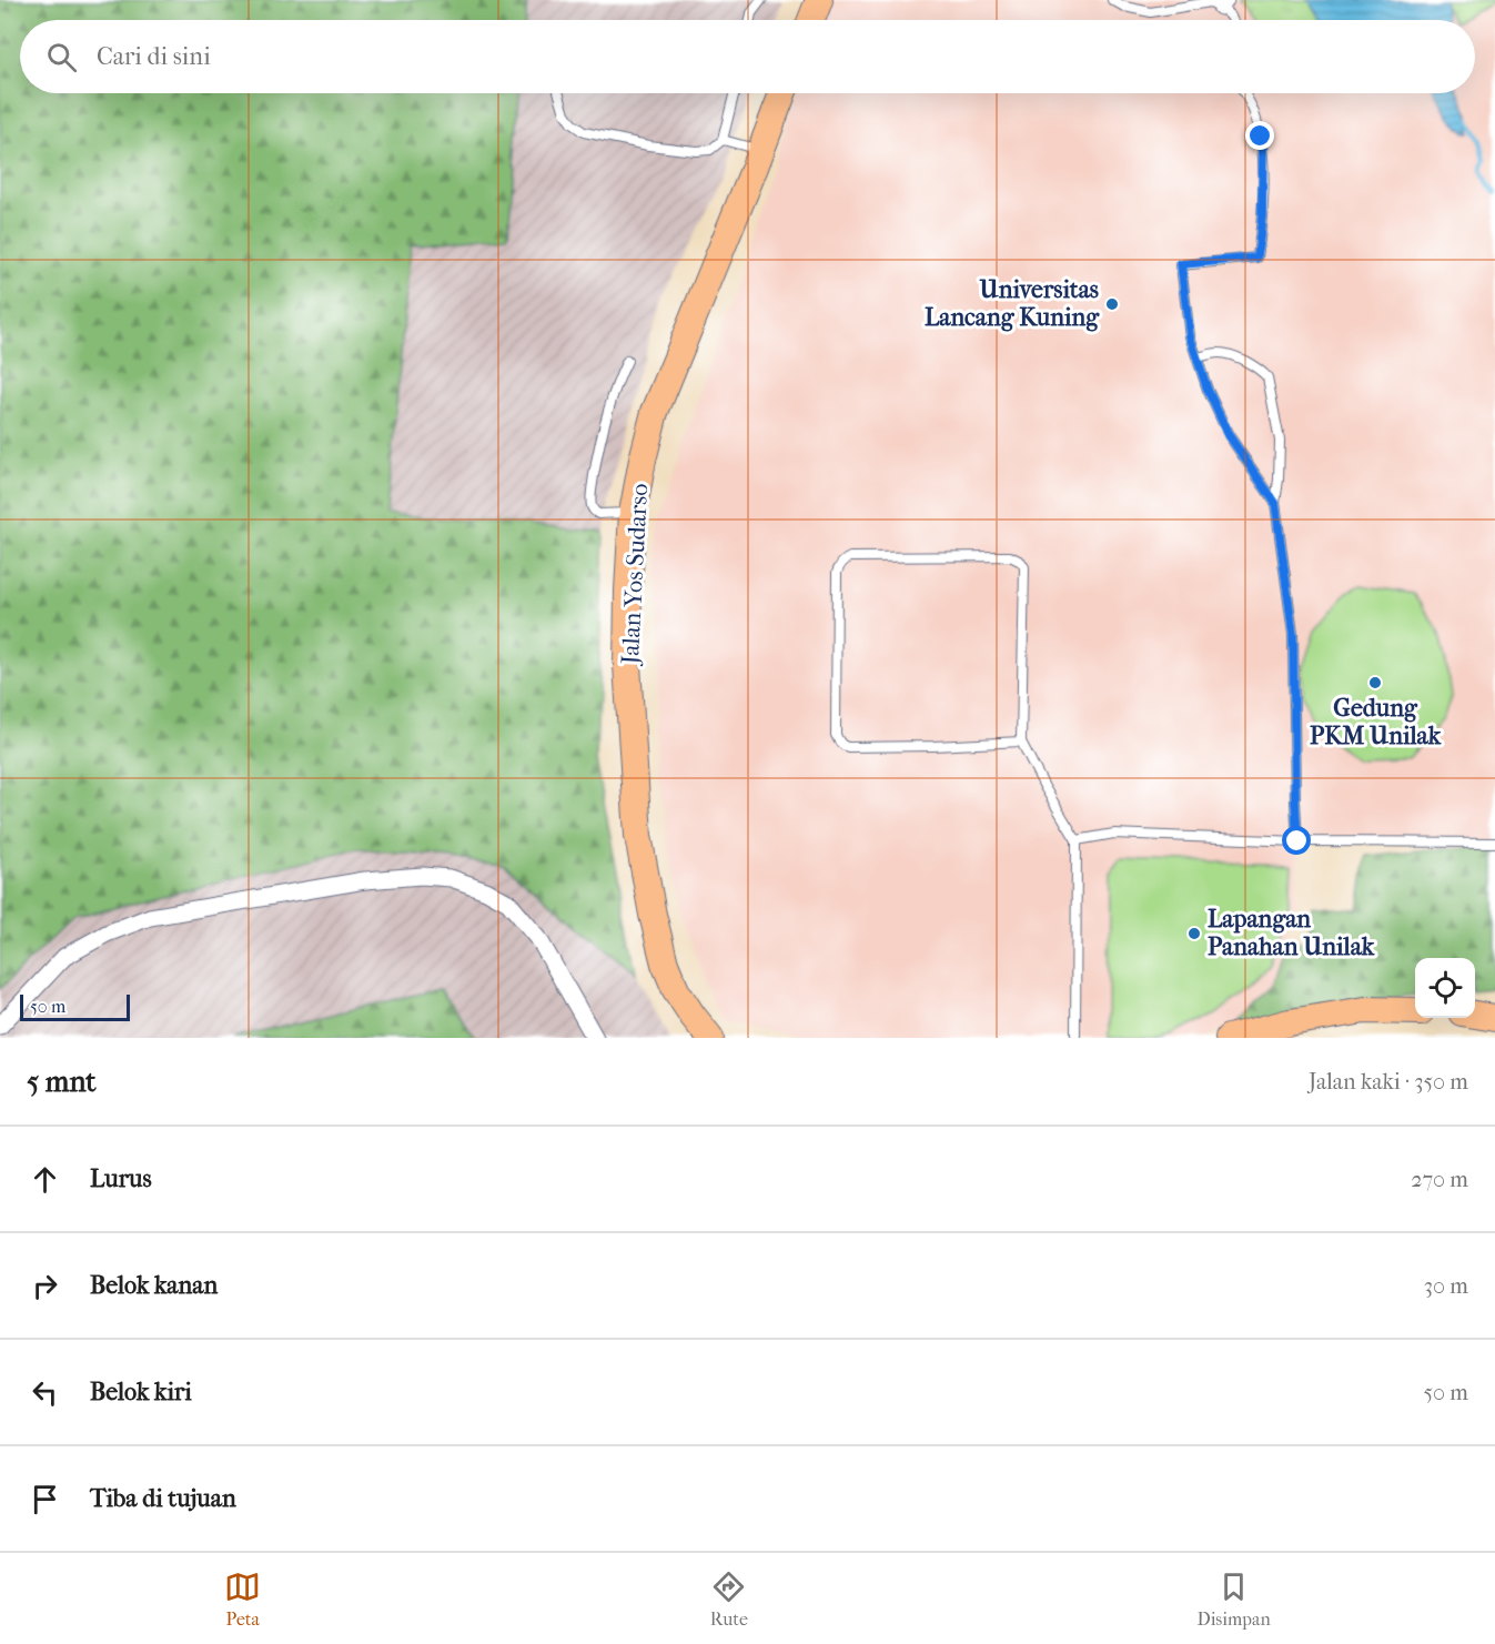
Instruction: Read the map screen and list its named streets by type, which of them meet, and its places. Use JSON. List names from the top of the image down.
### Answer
{
  "streets": {
    "main road": ["Jalan Yos Sudarso"]
  },
  "places": ["Universitas Lancang Kuning", "Gedung PKM Unilak", "Lapangan Panahan Unilak"],
  "scale_bar": "50 m",
  "page": {
    "search": "Cari di sini",
    "scale": "50 m",
    "heading": ["5 mnt", "Jalan kaki · 350 m"],
    "list": [
      ["Lurus", "270 m"],
      ["Belok kanan", "30 m"],
      ["Belok kiri", "50 m"],
      "Tiba di tujuan"
    ],
    "nav": ["Peta", "Rute", "Disimpan"]
  }
}
